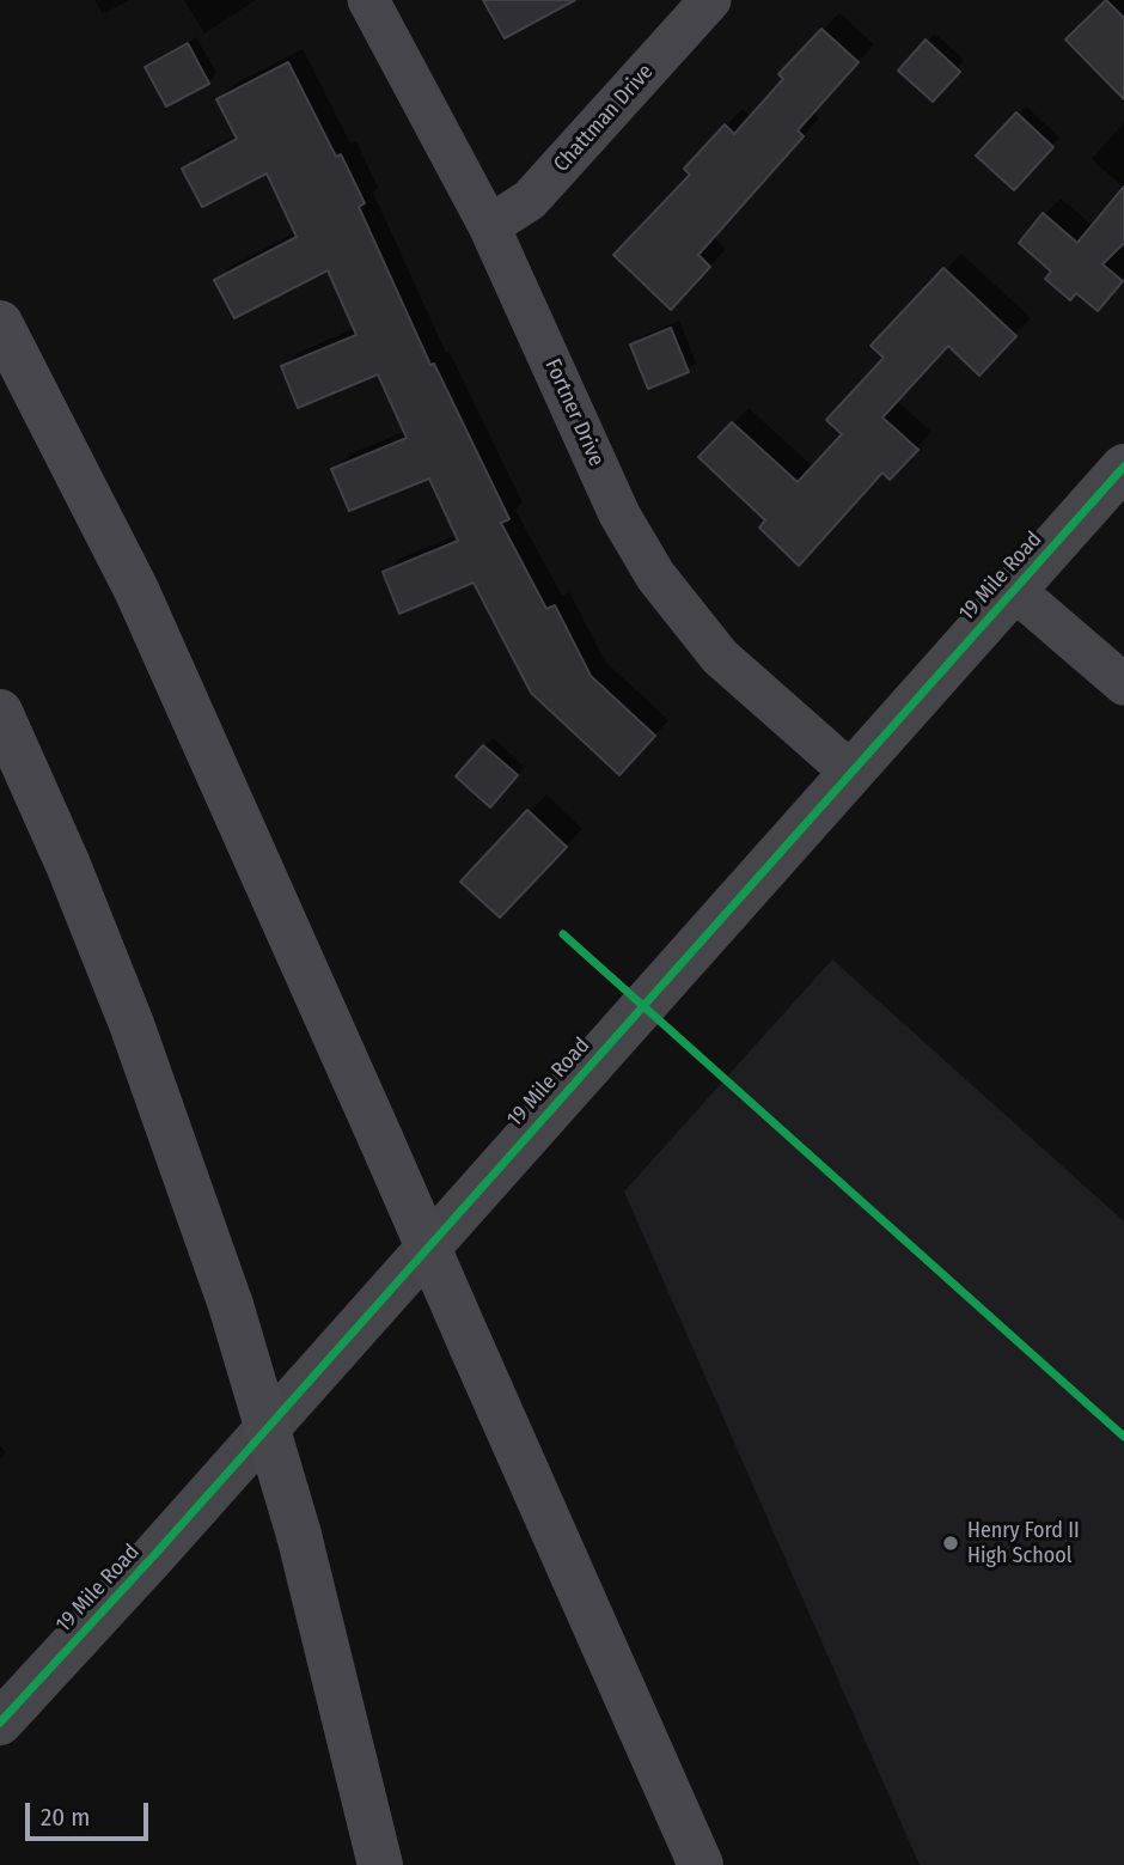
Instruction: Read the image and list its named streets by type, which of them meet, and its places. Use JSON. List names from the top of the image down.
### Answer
{
  "streets": {
    "street": ["Chattman Drive", "Fortner Drive", "19 Mile Road"]
  },
  "crossings": [
    ["Chattman Drive", "Fortner Drive"],
    ["Fortner Drive", "19 Mile Road"]
  ],
  "places": ["Henry Ford II High School"],
  "scale_bar": "20 m"
}
